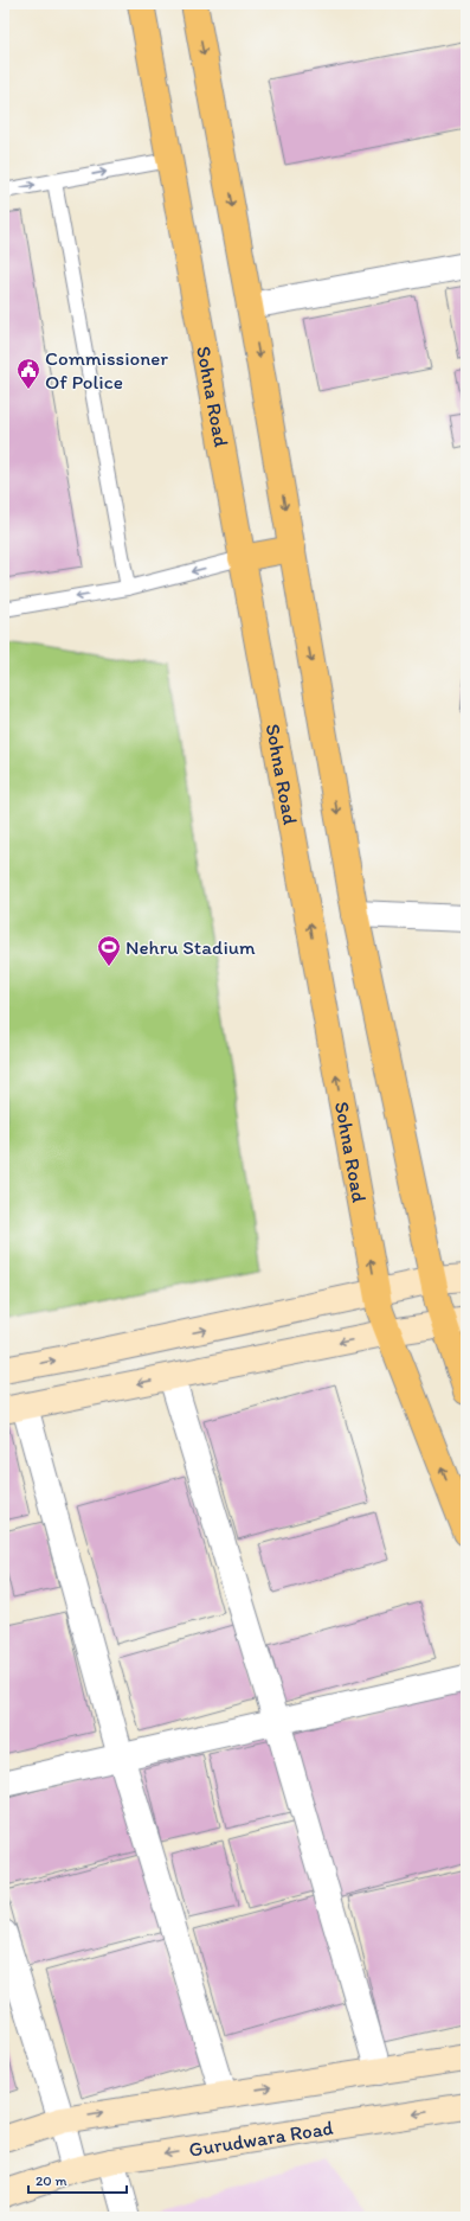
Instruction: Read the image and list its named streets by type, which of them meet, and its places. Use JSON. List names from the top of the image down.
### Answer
{
  "streets": {
    "main road": ["Sohna Road", "Gurudwara Road"]
  },
  "places": {
    "public building": ["Commissioner Of Police"],
    "sports": ["Nehru Stadium"]
  },
  "scale_bar": "20 m"
}
